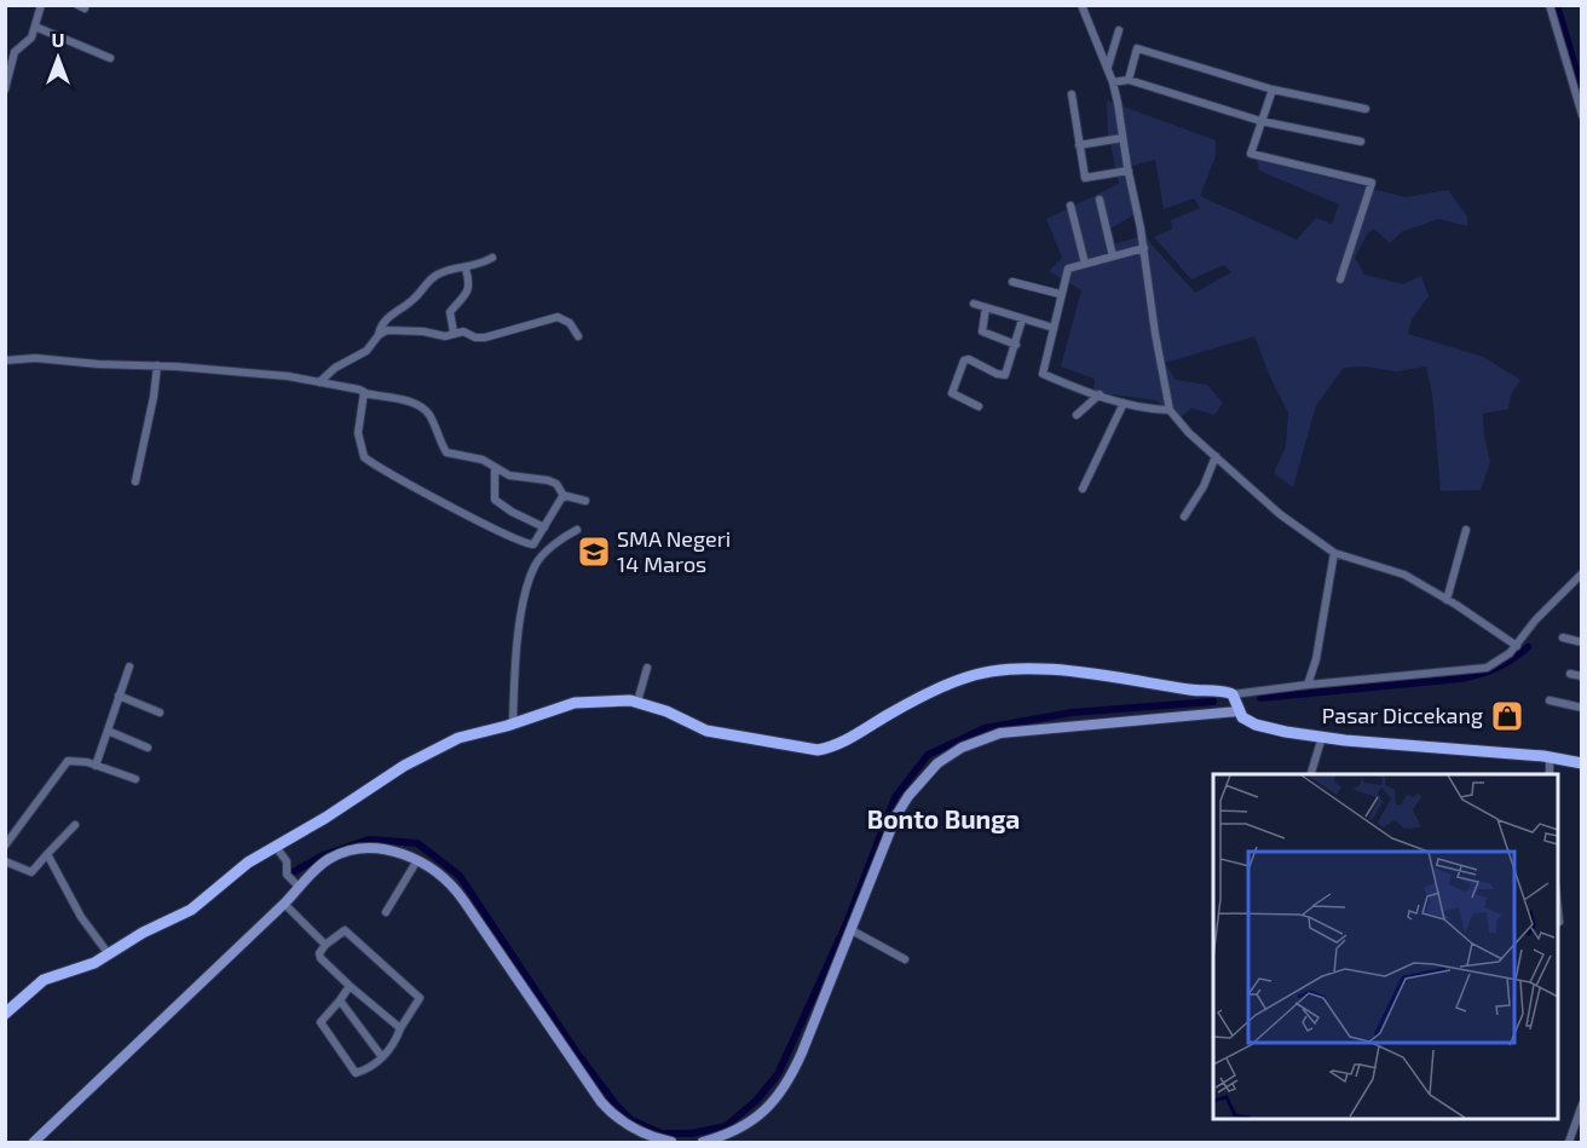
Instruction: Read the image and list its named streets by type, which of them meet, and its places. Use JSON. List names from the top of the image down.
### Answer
{
  "districts": ["Bonto Bunga"],
  "places": {
    "school or university": ["SMA Negeri 14 Maros"],
    "shop": ["Pasar Diccekang"]
  },
  "north": "top"
}
